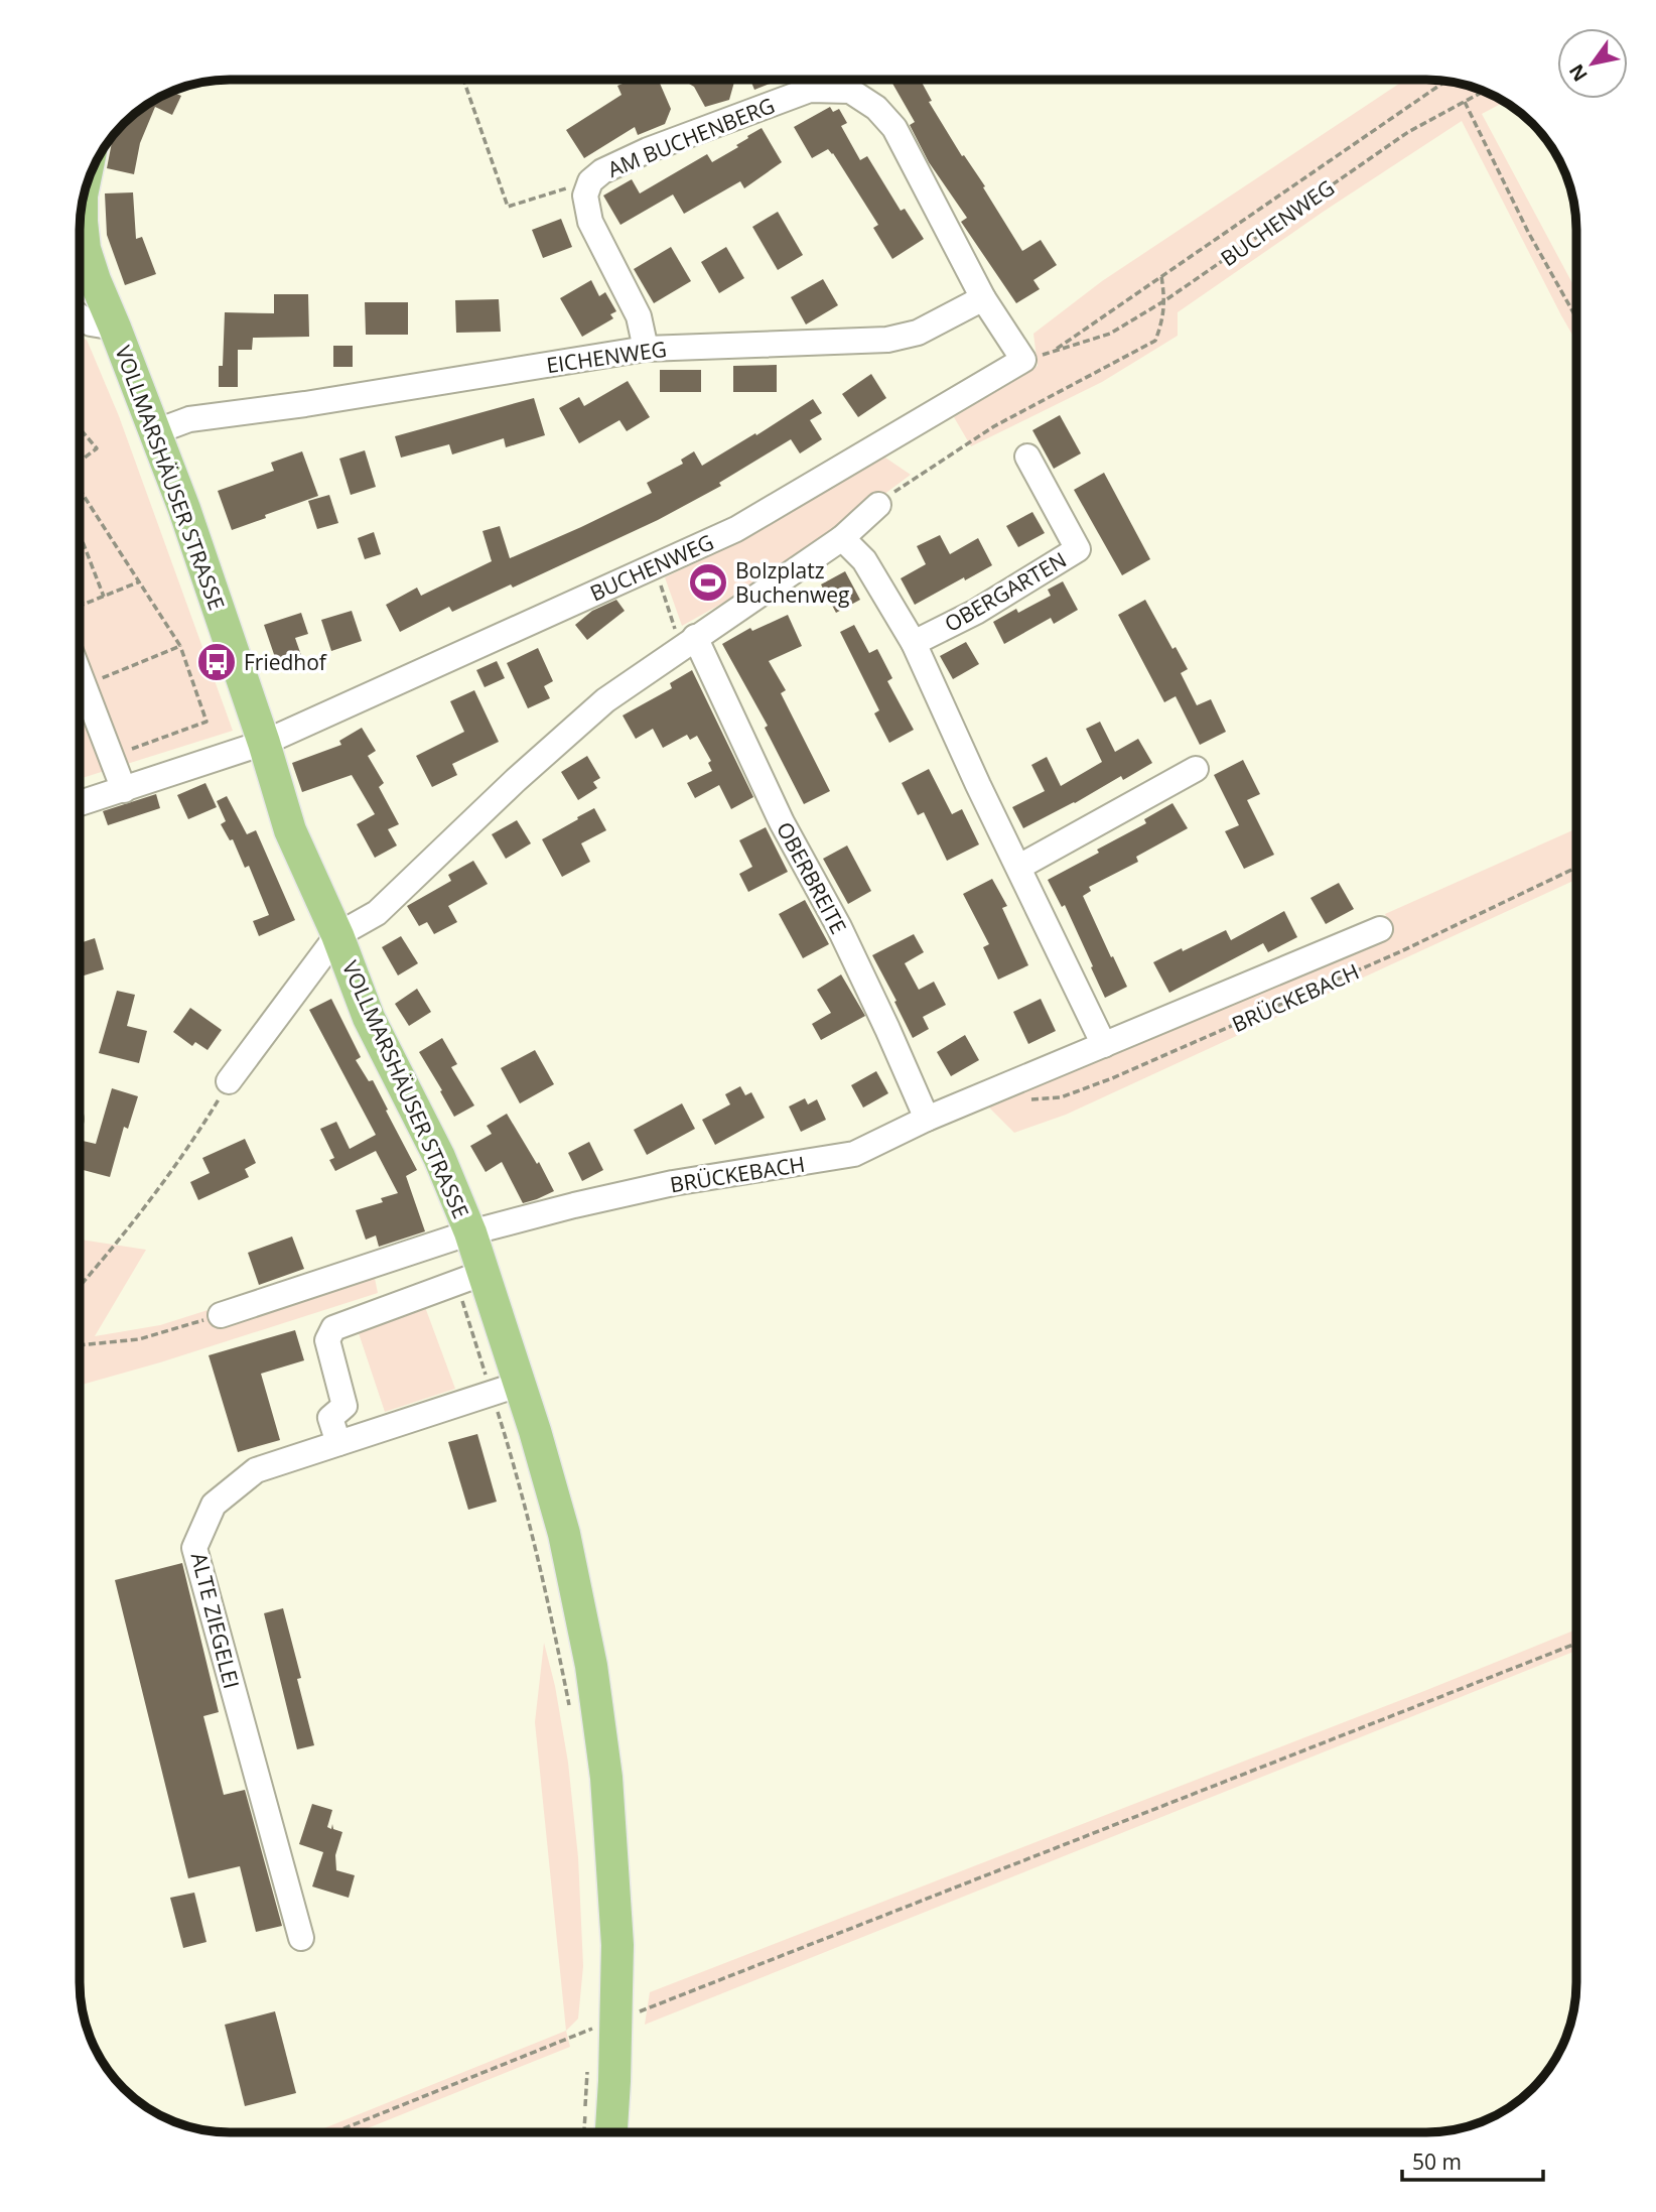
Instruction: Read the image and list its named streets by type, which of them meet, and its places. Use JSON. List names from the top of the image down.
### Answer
{
  "streets": {
    "main road": ["VOLLMARSHÄUSER STRASSE"],
    "street": [
      "AM BUCHENBERG",
      "BUCHENWEG",
      "EICHENWEG",
      "OBERGARTEN",
      "OBERBREITE",
      "BRÜCKEBACH",
      "ALTE ZIEGELEI"
    ]
  },
  "crossings": [
    ["AM BUCHENBERG", "BUCHENWEG"],
    ["AM BUCHENBERG", "EICHENWEG"],
    ["BUCHENWEG", "EICHENWEG"],
    ["BUCHENWEG", "VOLLMARSHÄUSER STRASSE"],
    ["EICHENWEG", "VOLLMARSHÄUSER STRASSE"],
    ["VOLLMARSHÄUSER STRASSE", "BRÜCKEBACH"],
    ["VOLLMARSHÄUSER STRASSE", "ALTE ZIEGELEI"],
    ["OBERBREITE", "BRÜCKEBACH"]
  ],
  "places": {
    "sports": ["Bolzplatz Buchenweg"],
    "bus stop": ["Friedhof"]
  },
  "scale_bar": "50 m",
  "north": "bottom left"
}
